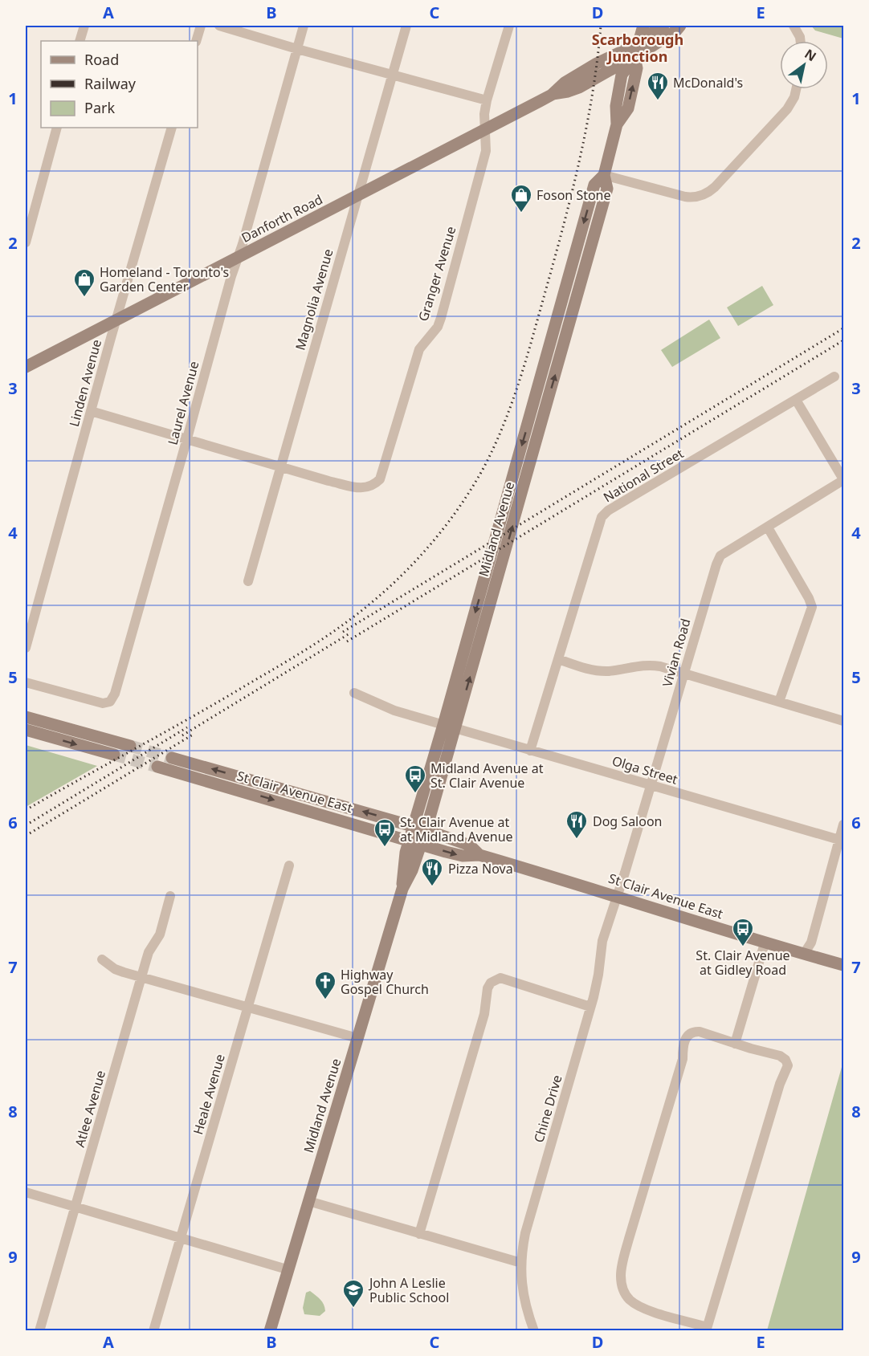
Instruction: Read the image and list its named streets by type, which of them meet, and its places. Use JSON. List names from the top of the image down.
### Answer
{
  "streets": {
    "main road": ["Danforth Road", "Midland Avenue", "St Clair Avenue East"],
    "street": [
      "Granger Avenue",
      "Magnolia Avenue",
      "Linden Avenue",
      "Laurel Avenue",
      "National Street",
      "Vivian Road",
      "Olga Street",
      "Heale Avenue",
      "Atlee Avenue",
      "Chine Drive"
    ]
  },
  "crossings": [
    ["Danforth Road", "Granger Avenue"],
    ["Danforth Road", "Magnolia Avenue"],
    ["Danforth Road", "Linden Avenue"],
    ["Danforth Road", "Laurel Avenue"],
    ["Danforth Road", "Midland Avenue"],
    ["Granger Avenue", "Magnolia Avenue"],
    ["Granger Avenue", "Linden Avenue"],
    ["Granger Avenue", "Laurel Avenue"],
    ["National Street", "Olga Street"],
    ["Midland Avenue", "Olga Street"],
    ["Midland Avenue", "St Clair Avenue East"],
    ["Vivian Road", "Olga Street"],
    ["Vivian Road", "St Clair Avenue East"],
    ["Vivian Road", "Chine Drive"],
    ["St Clair Avenue East", "Chine Drive"]
  ],
  "districts": ["Scarborough Junction"],
  "places": {
    "restaurant": ["McDonald's", "Dog Saloon", "Pizza Nova"],
    "shop": ["Foson Stone", "Homeland - Toronto's Garden Center"],
    "bus stop": ["Midland Avenue at St. Clair Avenue", "St. Clair Avenue at at Midland Avenue", "St. Clair Avenue at Gidley Road"],
    "church": ["Highway Gospel Church"],
    "school or university": ["John A Leslie Public School"]
  },
  "legend": ["Road", "Railway", "Park"],
  "north": "top right",
  "grid": {
    "columns": [
      "A",
      "B",
      "C",
      "D",
      "E"
    ],
    "rows": [
      "1",
      "2",
      "3",
      "4",
      "5",
      "6",
      "7",
      "8",
      "9"
    ]
  }
}
